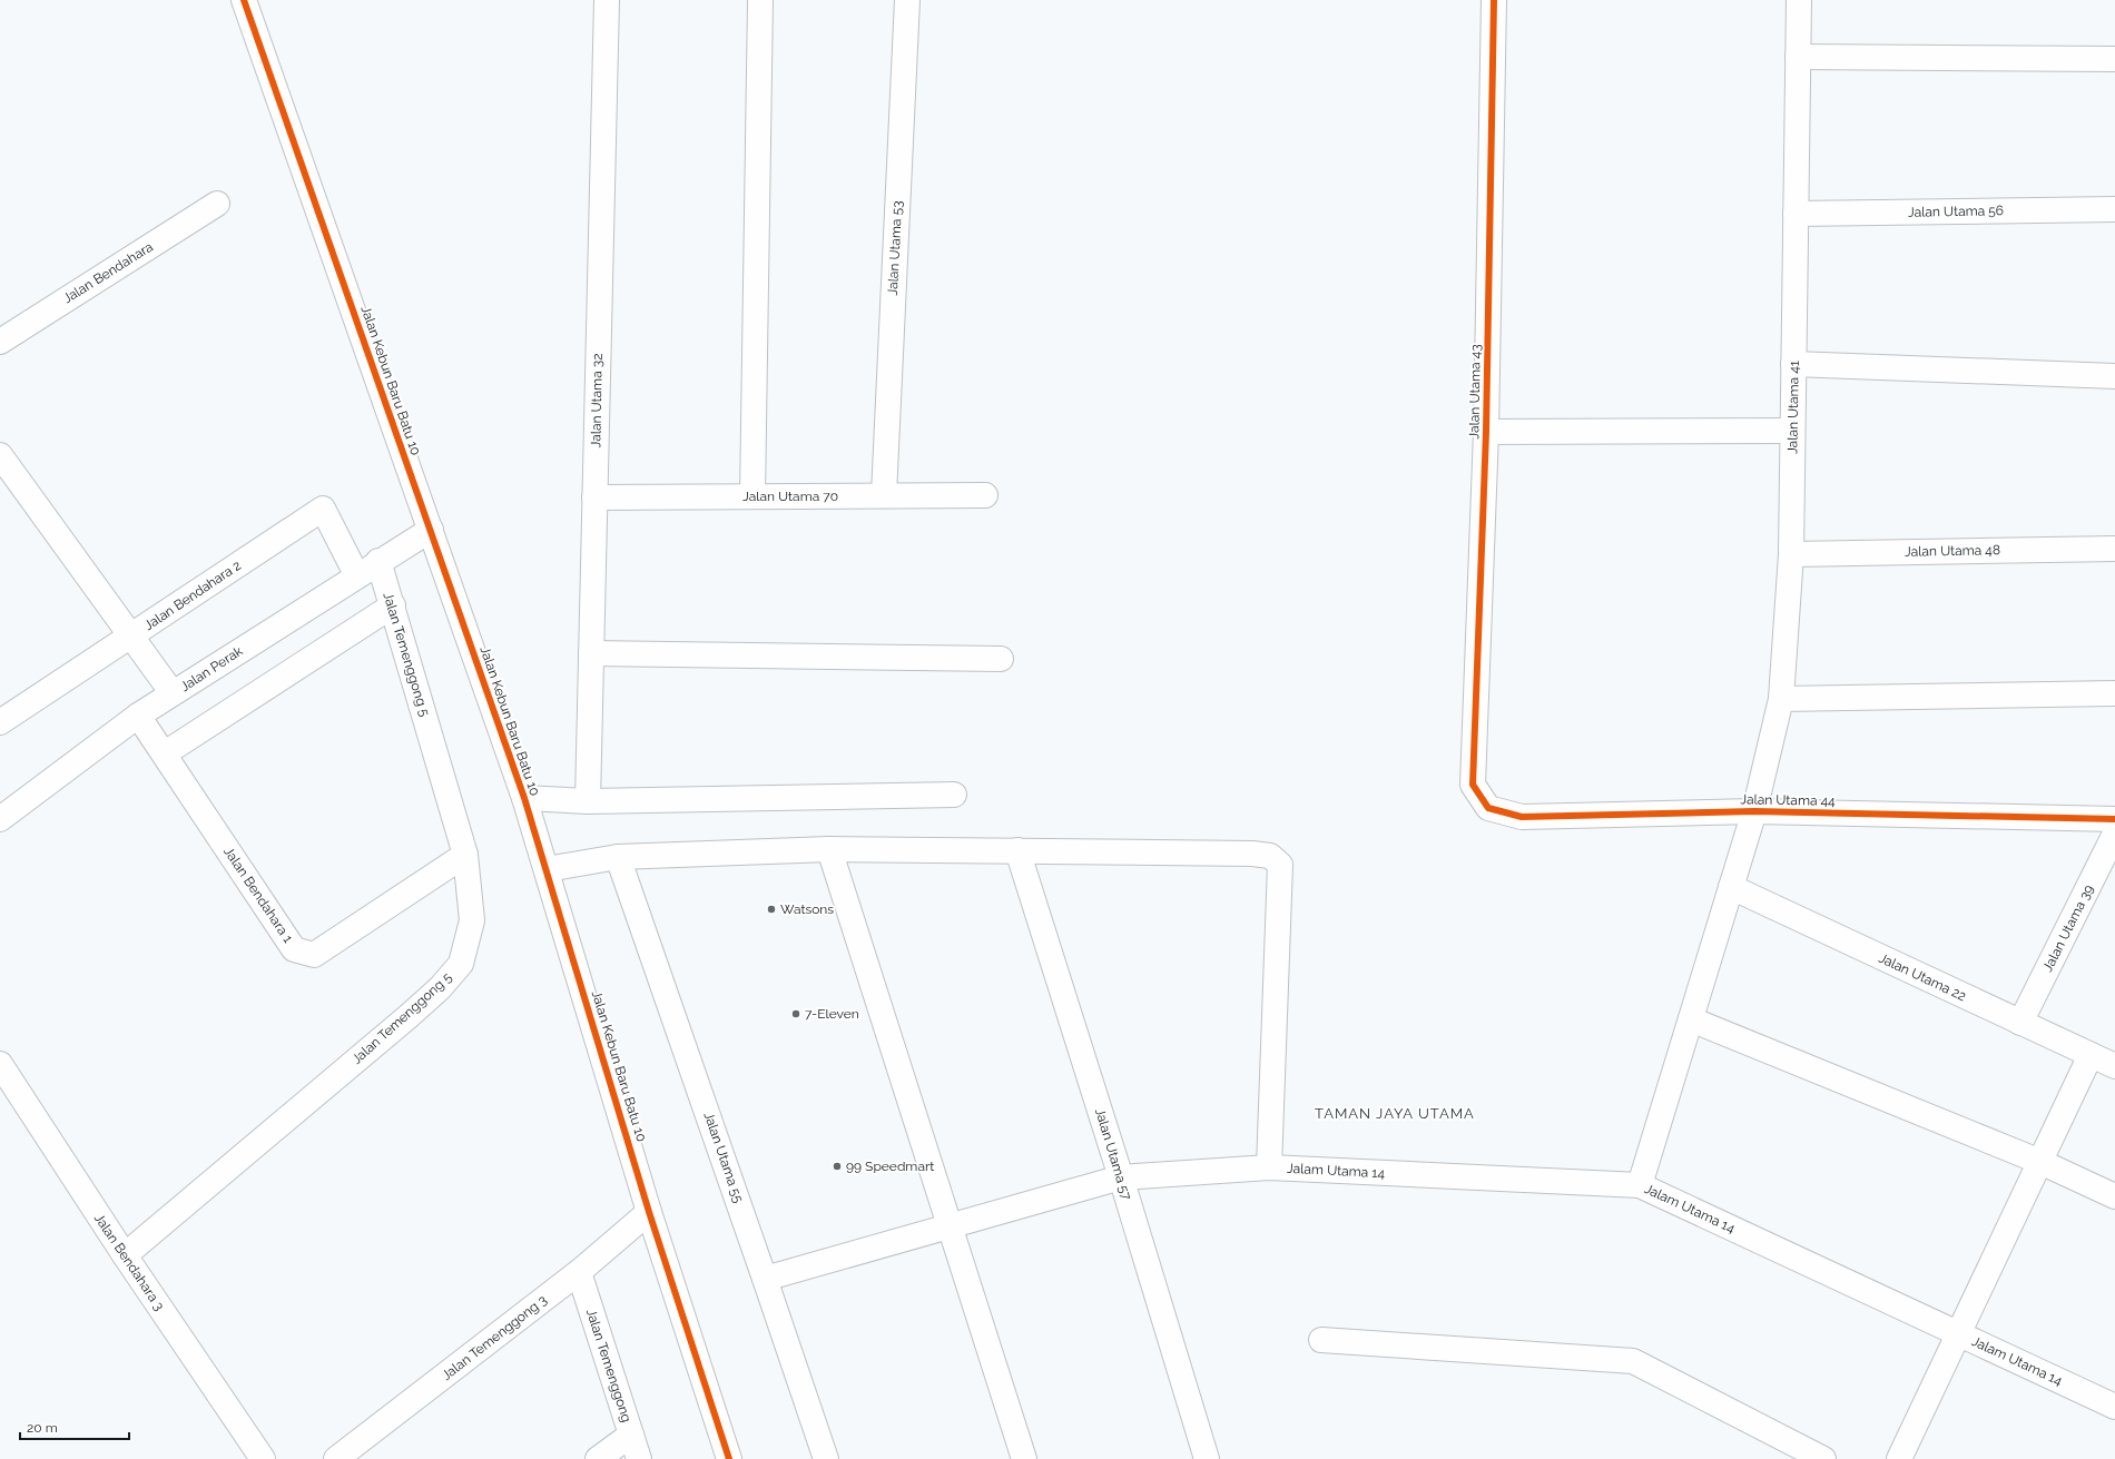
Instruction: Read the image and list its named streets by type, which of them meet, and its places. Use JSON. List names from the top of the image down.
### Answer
{
  "streets": {
    "street": [
      "Jalan Utama 56",
      "Jalan Utama 53",
      "Jalan Bendahara",
      "Jalan Kebun Baru Batu 10",
      "Jalan Utama 43",
      "Jalan Utama 32",
      "Jalan Utama 41",
      "Jalan Utama 70",
      "Jalan Utama 48",
      "Jalan Bendahara 2",
      "Jalan Temenggong 5",
      "Jalan Perak",
      "Jalan Utama 44",
      "Jalan Bendahara 1",
      "Jalan Utama 39",
      "Jalan Utama 22",
      "Jalan Utama 57",
      "Jalan Utama 55",
      "Jalam Utama 14",
      "Jalan Bendahara 3",
      "Jalan Temenggong 3",
      "Jalan Temenggong"
    ]
  },
  "crossings": [
    ["Jalan Utama 56", "Jalan Utama 41"],
    ["Jalan Utama 53", "Jalan Utama 70"],
    ["Jalan Kebun Baru Batu 10", "Jalan Perak"],
    ["Jalan Kebun Baru Batu 10", "Jalan Temenggong 3"],
    ["Jalan Utama 43", "Jalan Utama 44"],
    ["Jalan Utama 32", "Jalan Utama 70"],
    ["Jalan Utama 41", "Jalan Utama 48"],
    ["Jalan Utama 41", "Jalan Utama 44"],
    ["Jalan Utama 41", "Jalan Utama 22"],
    ["Jalan Utama 41", "Jalam Utama 14"],
    ["Jalan Bendahara 2", "Jalan Perak"],
    ["Jalan Temenggong 5", "Jalan Perak"],
    ["Jalan Temenggong 5", "Jalan Bendahara 1"],
    ["Jalan Temenggong 5", "Jalan Bendahara 3"],
    ["Jalan Perak", "Jalan Bendahara 1"],
    ["Jalan Utama 39", "Jalan Utama 22"],
    ["Jalan Utama 57", "Jalam Utama 14"],
    ["Jalan Utama 55", "Jalam Utama 14"],
    ["Jalan Temenggong 3", "Jalan Temenggong"]
  ],
  "districts": ["TAMAN JAYA UTAMA"],
  "places": ["Watsons", "7-Eleven", "99 Speedmart"],
  "scale_bar": "20 m"
}
